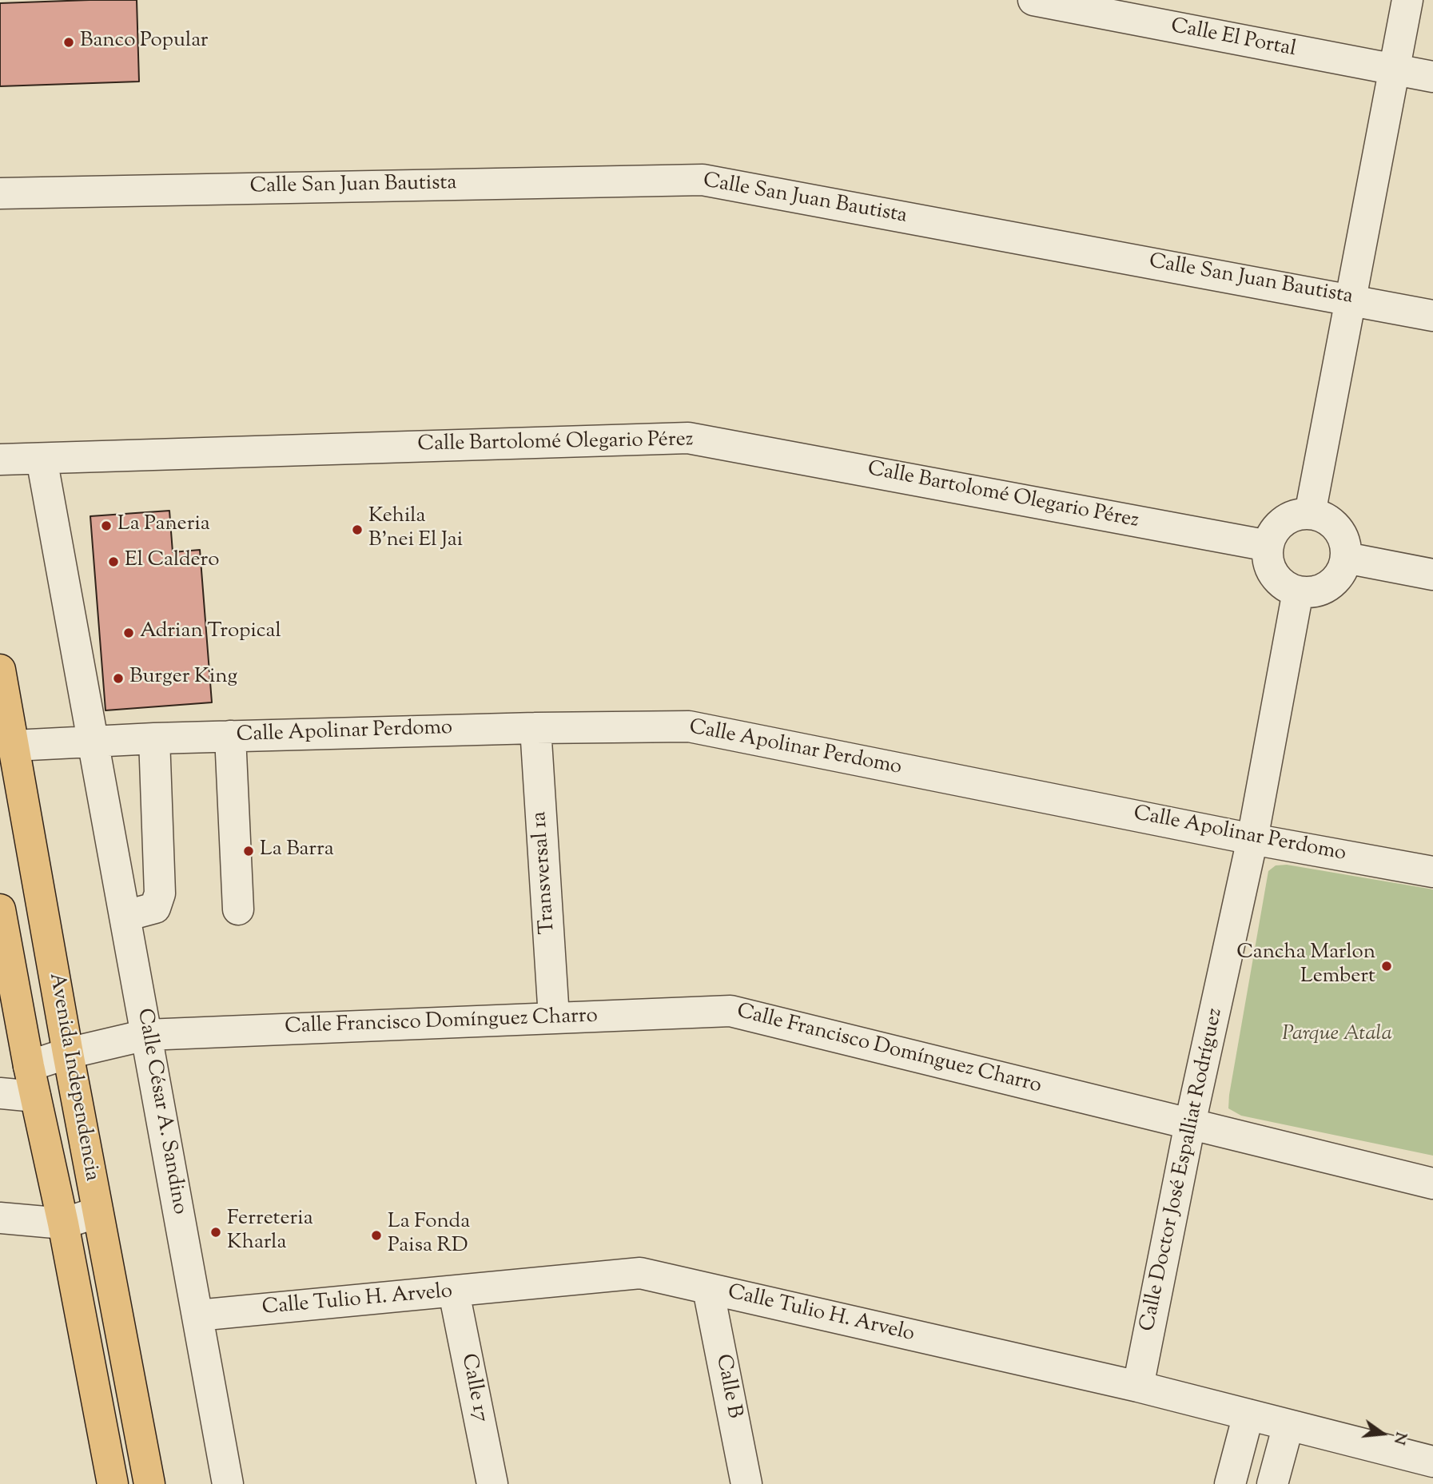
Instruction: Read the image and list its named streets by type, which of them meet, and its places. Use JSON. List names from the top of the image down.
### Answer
{
  "streets": {
    "main road": ["Avenida Independencia"],
    "street": [
      "Calle El Portal",
      "Calle San Juan Bautista",
      "Calle Bartolomé Olegario Pérez",
      "Calle Apolinar Perdomo",
      "Transversal 1a",
      "Calle Francisco Domínguez Charro",
      "Calle César A. Sandino",
      "Calle Doctor José Espalliat Rodríguez",
      "Calle Tulio H. Arvelo",
      "Calle B",
      "Calle 17"
    ]
  },
  "crossings": [
    ["Calle Bartolomé Olegario Pérez", "Calle César A. Sandino"],
    ["Calle Bartolomé Olegario Pérez", "Calle Doctor José Espalliat Rodríguez"],
    ["Calle Apolinar Perdomo", "Transversal 1a"],
    ["Calle Apolinar Perdomo", "Avenida Independencia"],
    ["Calle Apolinar Perdomo", "Calle César A. Sandino"],
    ["Calle Apolinar Perdomo", "Calle Doctor José Espalliat Rodríguez"],
    ["Transversal 1a", "Calle Francisco Domínguez Charro"],
    ["Calle Francisco Domínguez Charro", "Avenida Independencia"],
    ["Calle Francisco Domínguez Charro", "Calle César A. Sandino"],
    ["Calle Francisco Domínguez Charro", "Calle Doctor José Espalliat Rodríguez"],
    ["Calle César A. Sandino", "Calle Tulio H. Arvelo"],
    ["Calle Doctor José Espalliat Rodríguez", "Calle Tulio H. Arvelo"],
    ["Calle Tulio H. Arvelo", "Calle B"],
    ["Calle Tulio H. Arvelo", "Calle 17"]
  ],
  "parks": ["Parque Atala"],
  "places": [
    "Banco Popular",
    "La Paneria",
    "Kehila B'nei El Jai",
    "El Caldero",
    "Adrian Tropical",
    "Burger King",
    "La Barra",
    "Cancha Marlon Lembert",
    "Ferreteria Kharla",
    "La Fonda Paisa RD"
  ],
  "north": "right"
}
